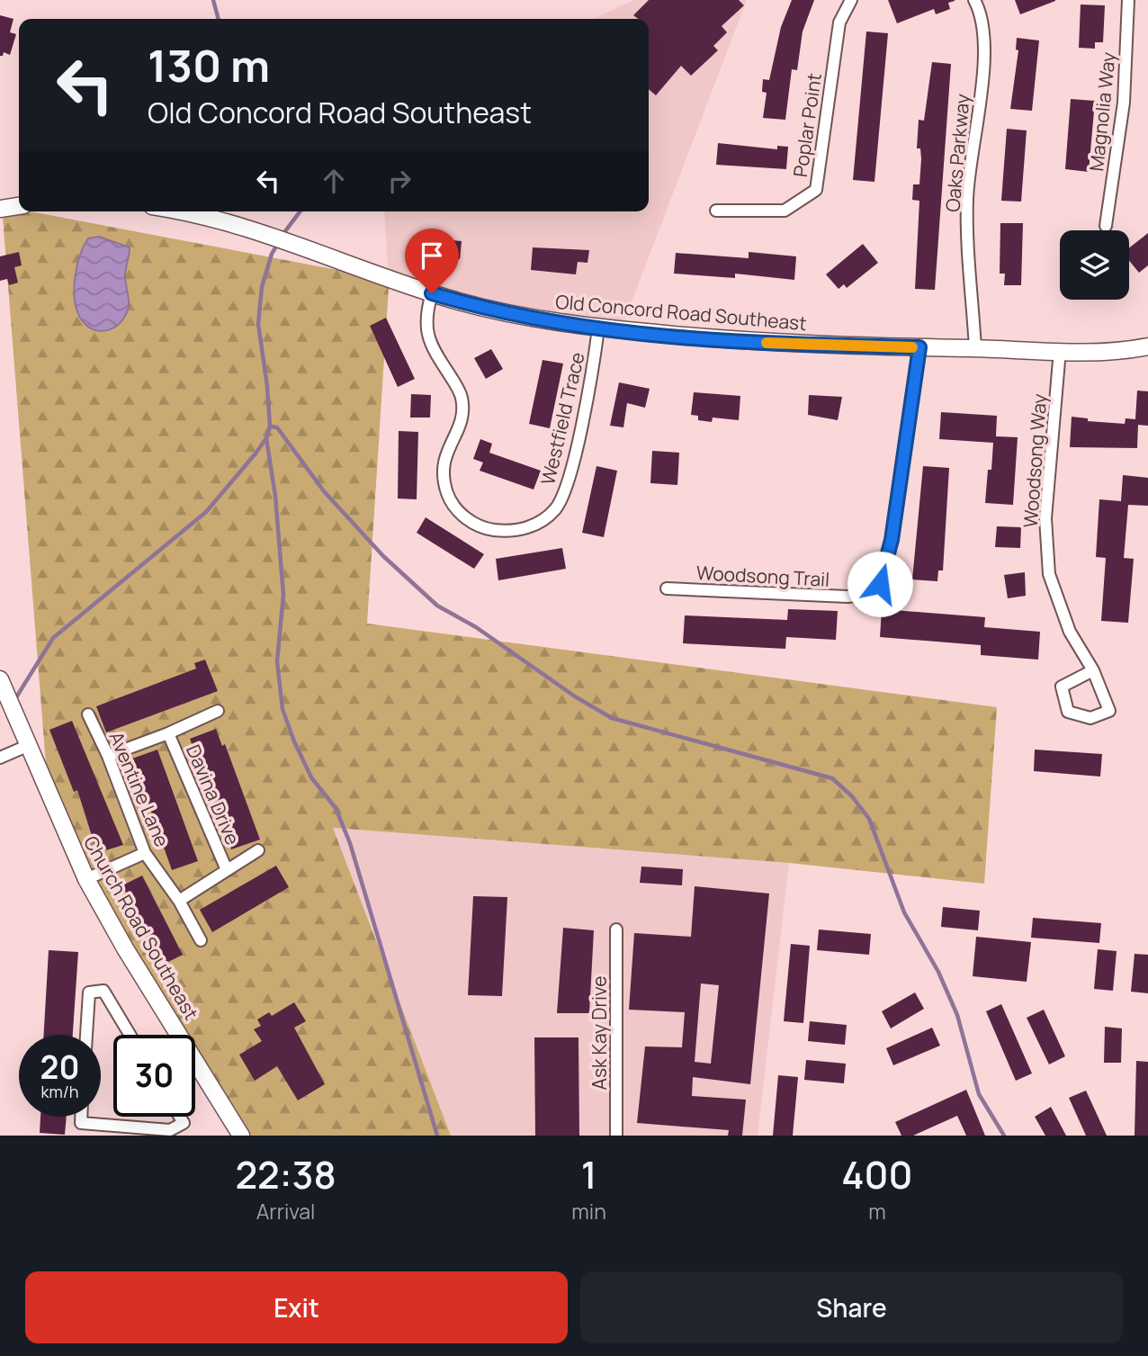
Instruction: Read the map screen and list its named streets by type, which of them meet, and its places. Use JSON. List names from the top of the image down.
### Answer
{
  "streets": {
    "street": [
      "Magnolia Way",
      "Poplar Point",
      "Oaks Parkway",
      "Old Concord Road Southeast",
      "Westfield Trace",
      "Woodsong Way",
      "Woodsong Trail",
      "Aventine Lane",
      "Davina Drive",
      "Church Road Southeast",
      "Ask Kay Drive"
    ]
  },
  "crossings": [
    ["Oaks Parkway", "Old Concord Road Southeast"],
    ["Old Concord Road Southeast", "Westfield Trace"],
    ["Old Concord Road Southeast", "Woodsong Way"],
    ["Old Concord Road Southeast", "Woodsong Trail"]
  ],
  "page": {
    "turn": ["130 m", "Old Concord Road Southeast"],
    "speed": "20 km/h",
    "limit": "30",
    "eta": [
      "22:38",
      "Arrival",
      "1",
      "min",
      "400",
      "m"
    ],
    "buttons": ["Exit", "Share"]
  }
}
